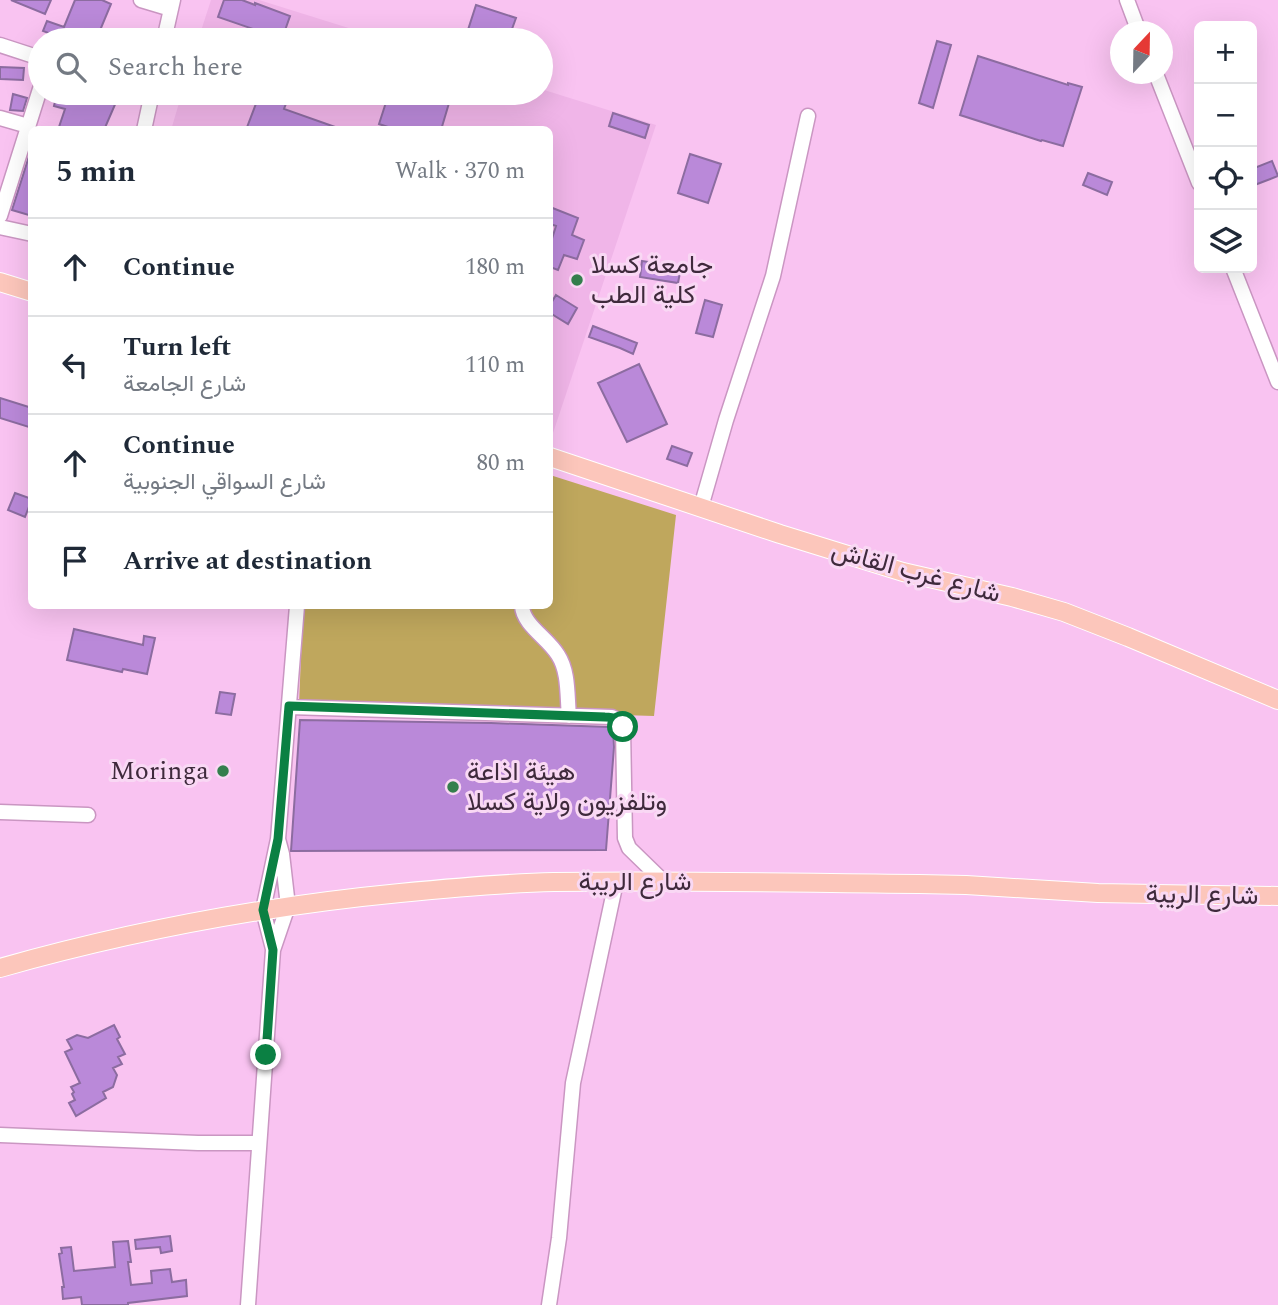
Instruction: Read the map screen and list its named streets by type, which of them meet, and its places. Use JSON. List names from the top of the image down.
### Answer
{
  "streets": {
    "main road": ["شارع غرب القاش", "شارع الريبة"]
  },
  "places": ["جامعة كسلا كلية الطب", "Moringa", "هيئة اذاعة وتلفزيون ولاية كسلا"],
  "north": "top",
  "page": {
    "map_buttons": ["+", "−"],
    "search": "Search here",
    "heading": ["5 min", "Walk · 370 m"],
    "list": [
      ["Continue", "180 m"],
      ["Turn left", "شارع الجامعة", "110 m"],
      ["Continue", "شارع السواقي الجنوبية", "80 m"],
      "Arrive at destination"
    ]
  }
}
